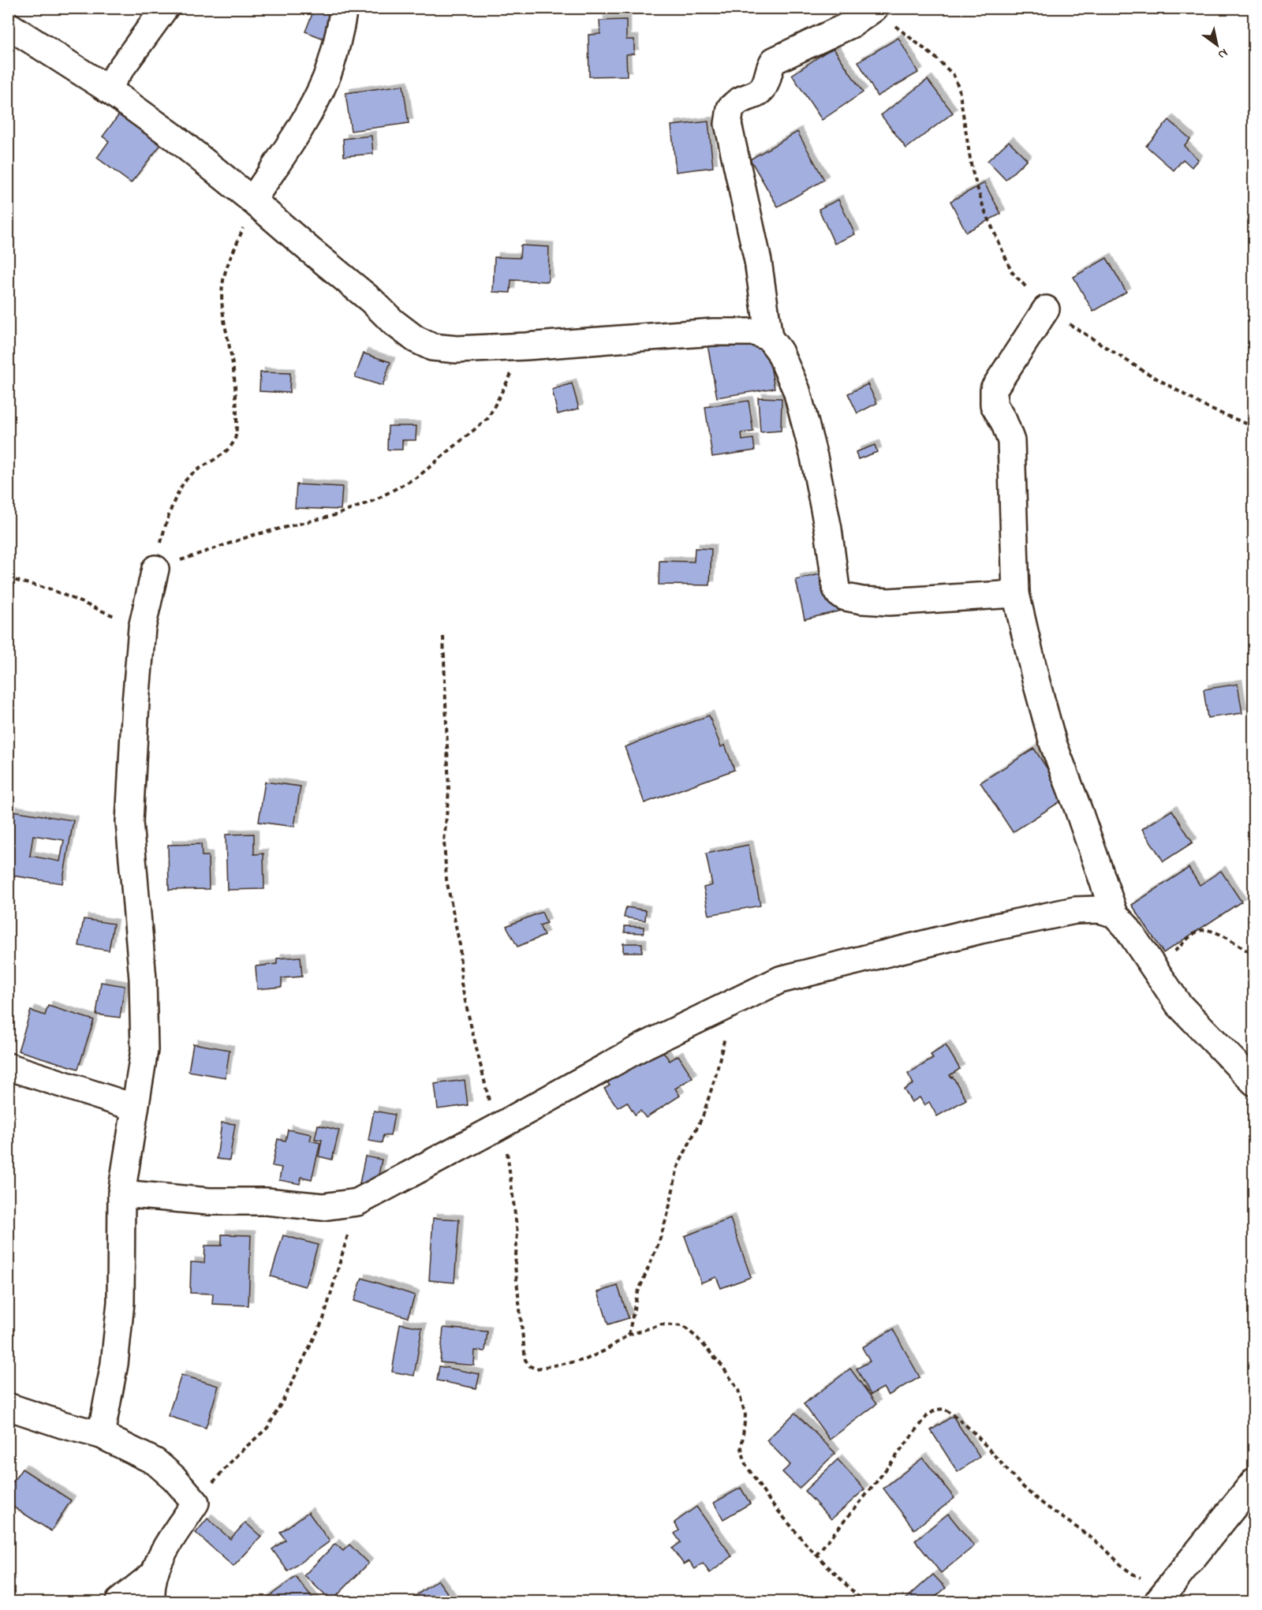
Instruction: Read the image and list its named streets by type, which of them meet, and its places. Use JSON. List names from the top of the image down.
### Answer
{
  "north": "bottom right"
}
